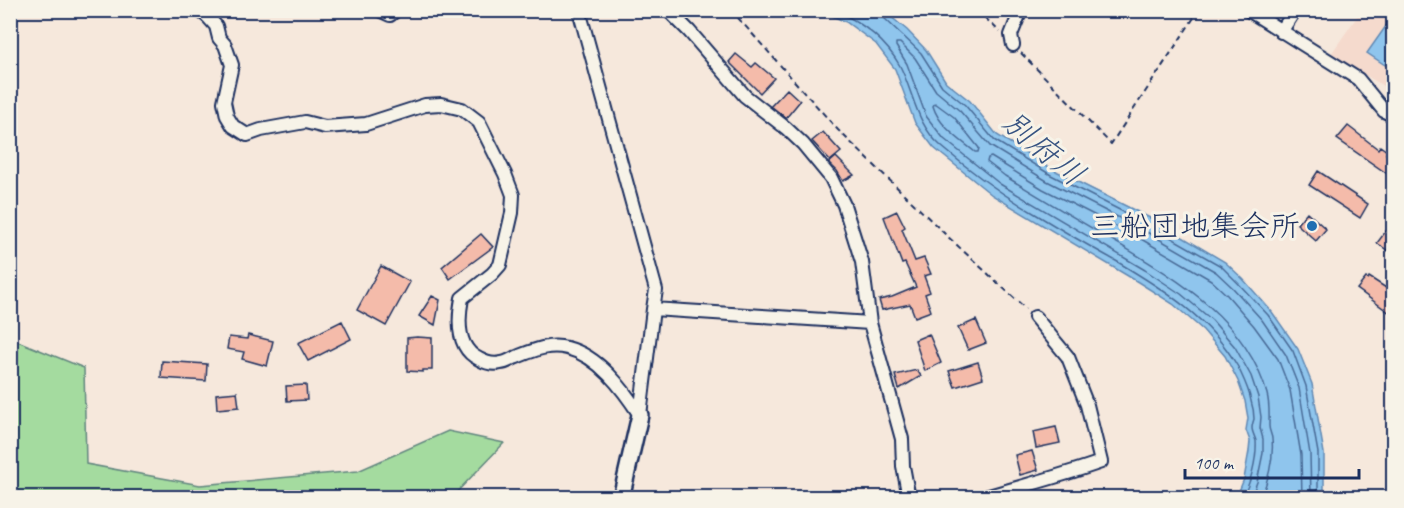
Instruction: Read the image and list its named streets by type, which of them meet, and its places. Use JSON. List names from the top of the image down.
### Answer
{
  "water": ["別府川"],
  "places": ["三船団地集会所"],
  "scale_bar": "100 m"
}
